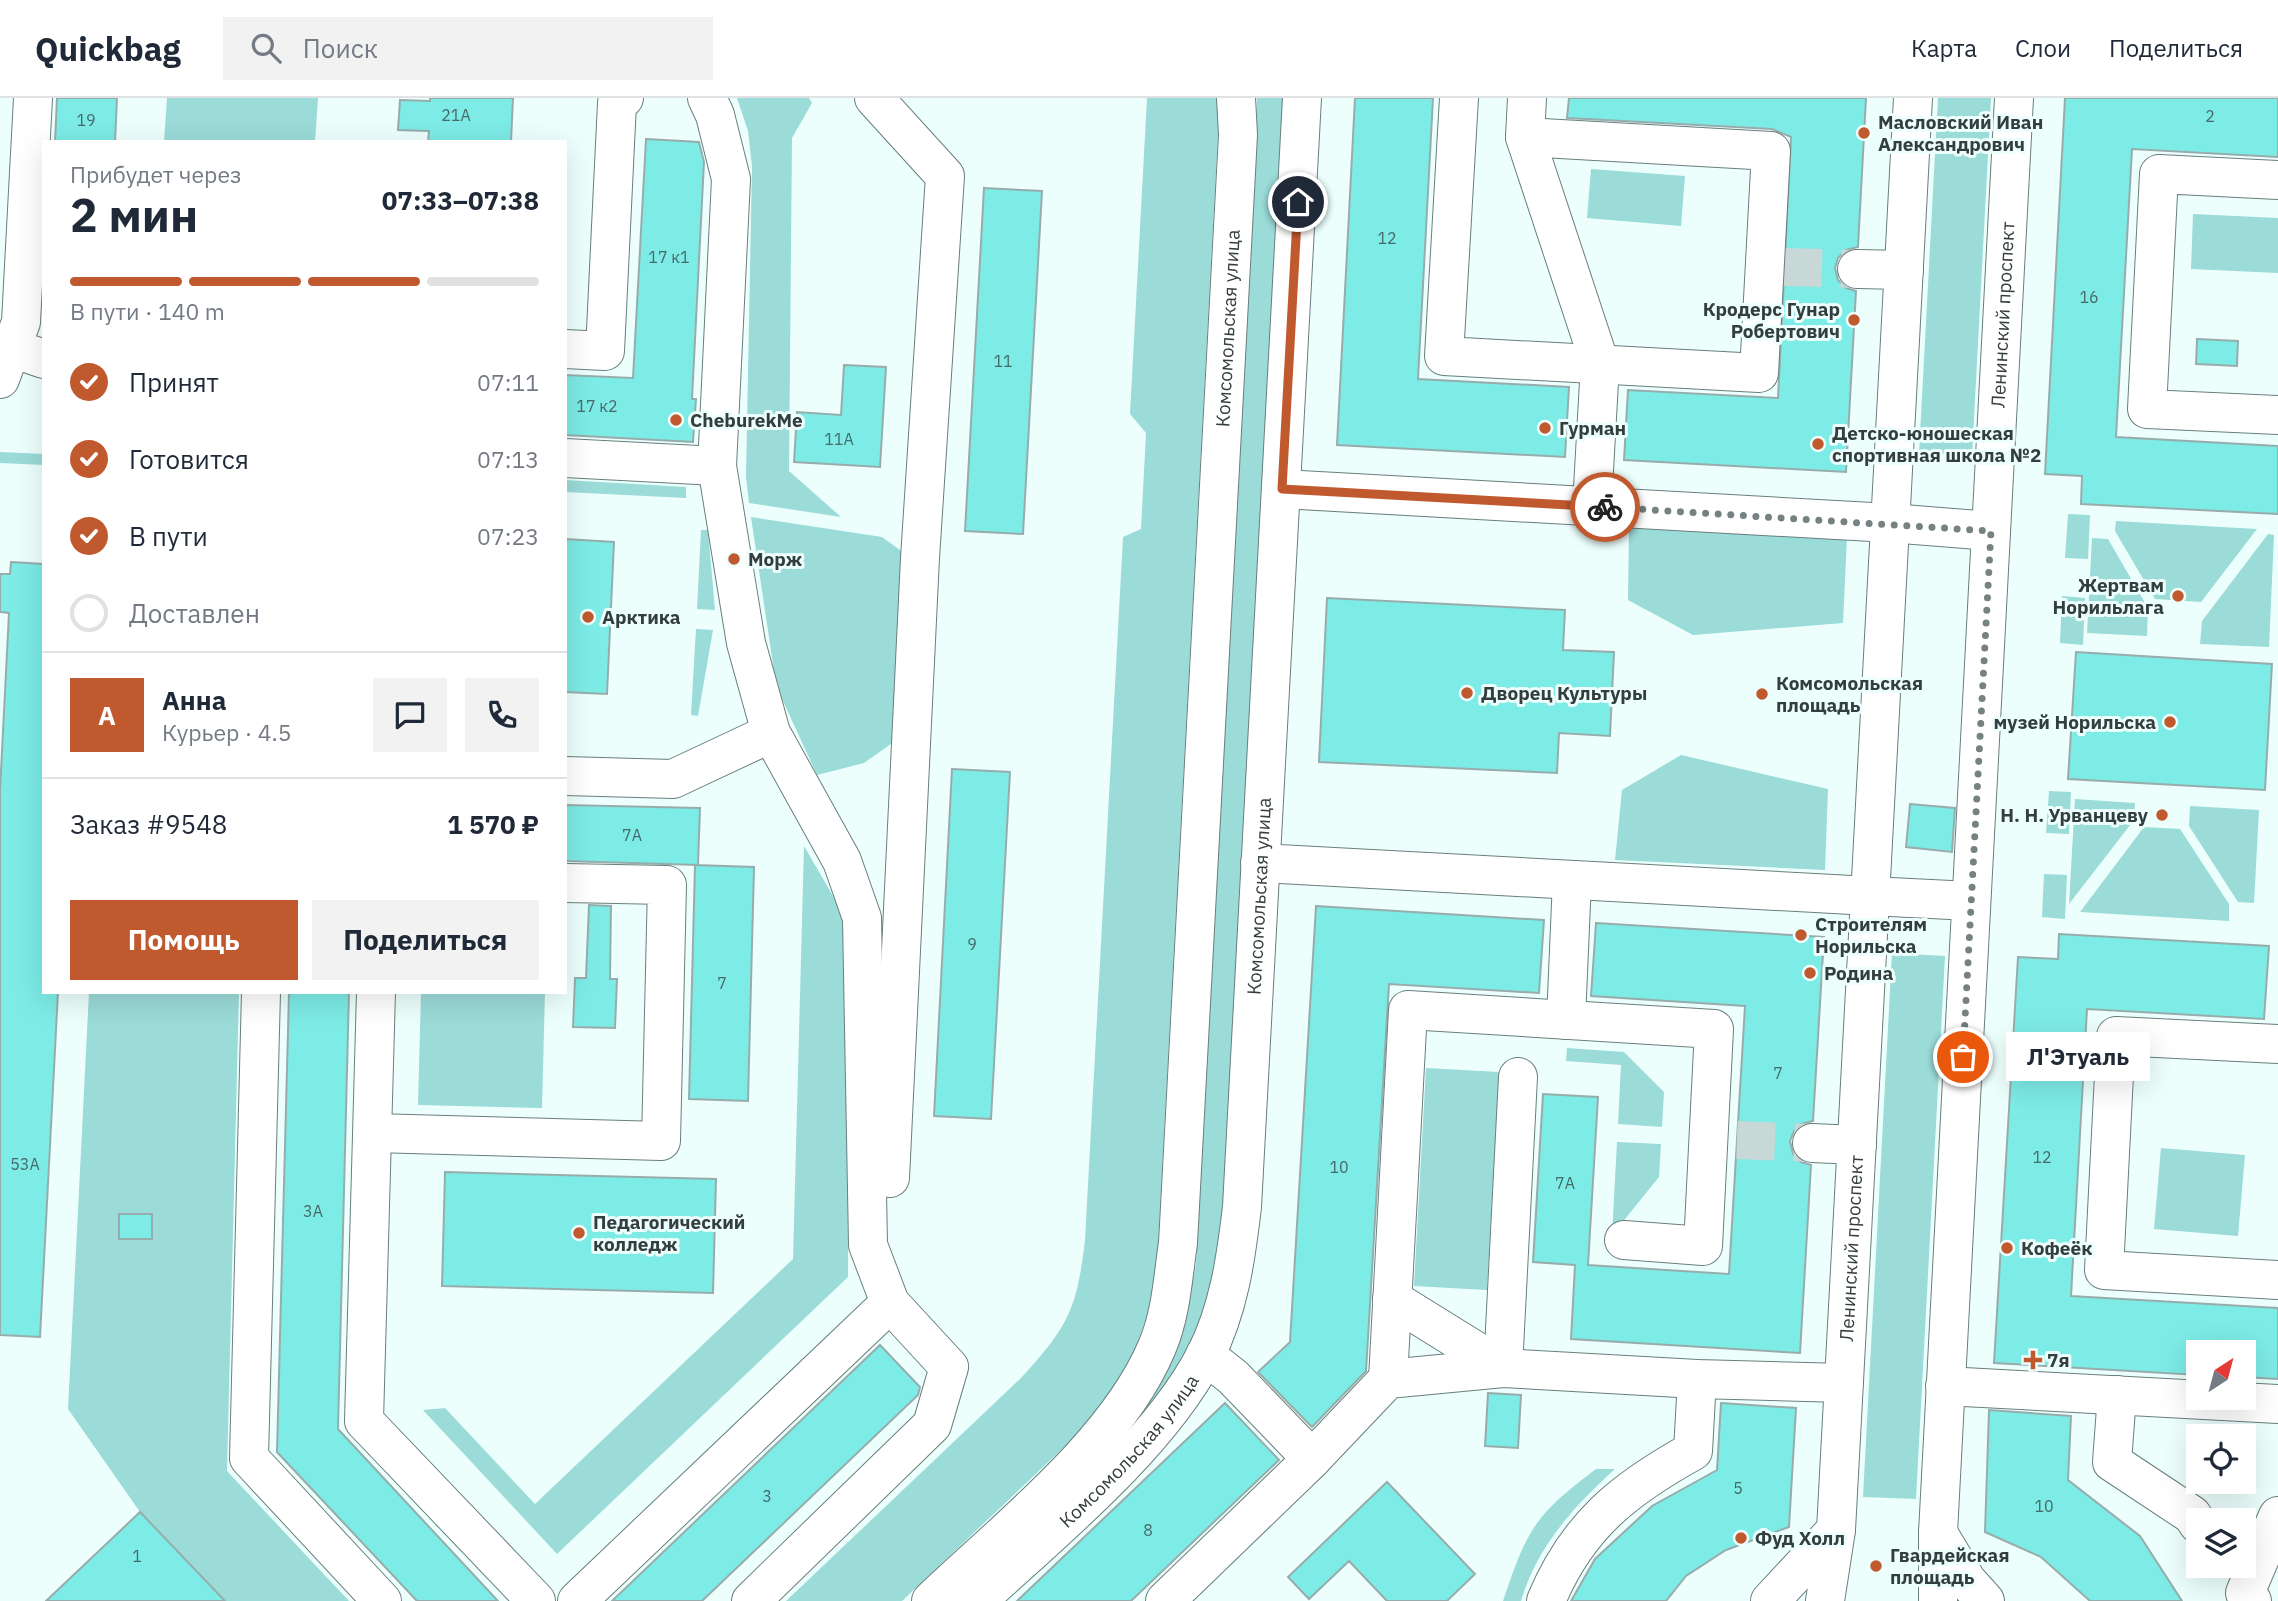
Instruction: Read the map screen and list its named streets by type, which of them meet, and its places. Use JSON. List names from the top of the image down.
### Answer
{
  "streets": {
    "street": ["Ленинский проспект", "Комсомольская улица"]
  },
  "places": {
    "other": [
      "Масловский Иван Александрович",
      "Кродерс Гунар Робертович",
      "CheburekMe",
      "Гурман",
      "Детско-юношеская спортивная школа №2",
      "Морж",
      "Жертвам Норильлага",
      "Арктика",
      "Дворец Культуры",
      "Комсомольская площадь",
      "музей Норильска",
      "Н. Н. Урванцеву",
      "Строителям Норильска",
      "Родина",
      "Л'Этуаль",
      "Педагогический колледж",
      "Кофеёк",
      "Фуд Холл",
      "Гвардейская площадь"
    ],
    "health": ["7я"]
  },
  "house_numbers": [
    "21А",
    "2",
    "19",
    "12",
    "17 к1",
    "16",
    "11",
    "17 к2",
    "11А",
    "7А",
    "9",
    "7",
    "7",
    "12",
    "53А",
    "10",
    "7А",
    "3А",
    "5",
    "3",
    "10",
    "8",
    "1"
  ],
  "north": "top right",
  "page": {
    "header": "Quickbag",
    "search": "Поиск",
    "nav": ["Карта", "Слои", "Поделиться"],
    "heading": ["2 мин", "Прибудет через", "07:33–07:38"],
    "panel": [
      "Анна",
      "Курьер · 4.5",
      "Заказ #9548",
      "1 570 ₽"
    ],
    "bar": "В пути · 140 m",
    "list": [
      ["Принят", "07:11"],
      ["Готовится", "07:13"],
      ["В пути", "07:23"],
      "Доставлен"
    ],
    "round": "А",
    "buttons": ["Помощь", "Поделиться"],
    "bubble": "Л'Этуаль"
  }
}
